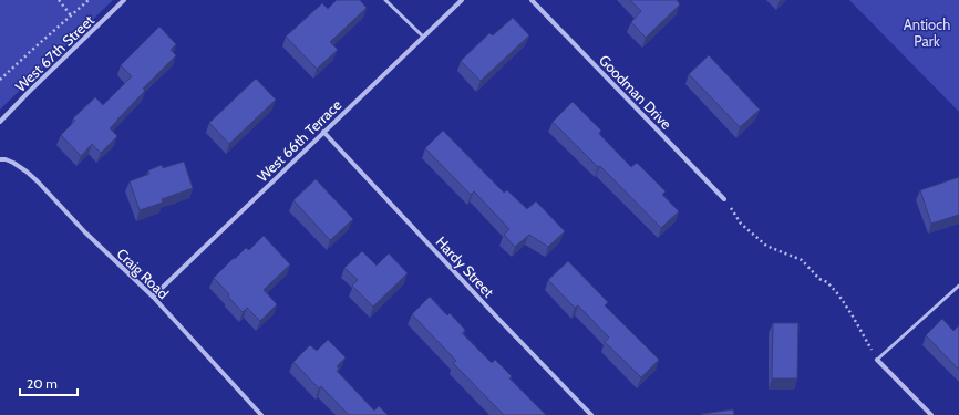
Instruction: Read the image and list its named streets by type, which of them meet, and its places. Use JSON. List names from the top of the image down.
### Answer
{
  "streets": {
    "street": [
      "West 67th Street",
      "Goodman Drive",
      "West 66th Terrace",
      "Hardy Street",
      "Craig Road"
    ]
  },
  "crossings": [
    ["West 66th Terrace", "Hardy Street"],
    ["West 66th Terrace", "Craig Road"]
  ],
  "parks": ["Antioch Park"],
  "scale_bar": "20 m"
}
